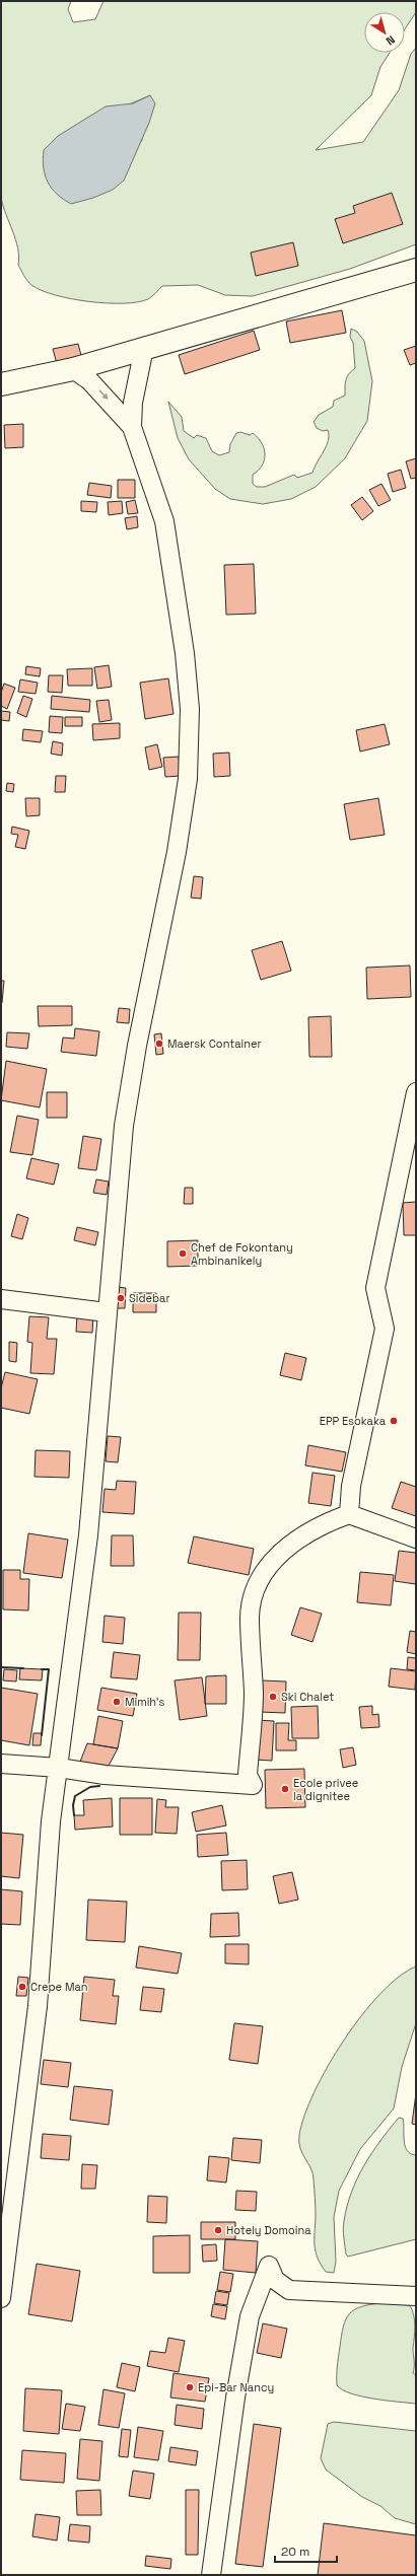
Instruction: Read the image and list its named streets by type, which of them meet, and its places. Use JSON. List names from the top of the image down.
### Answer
{
  "places": [
    "Maersk Container",
    "Chef de Fokontany Ambinanikely",
    "Sidebar",
    "EPP Esokaka",
    "Ski Chalet",
    "Mimih's",
    "Ecole privee la dignitee",
    "Crepe Man",
    "Hotely Domoina",
    "Epi-Bar Nancy"
  ],
  "scale_bar": "20 m",
  "north": "bottom right"
}
